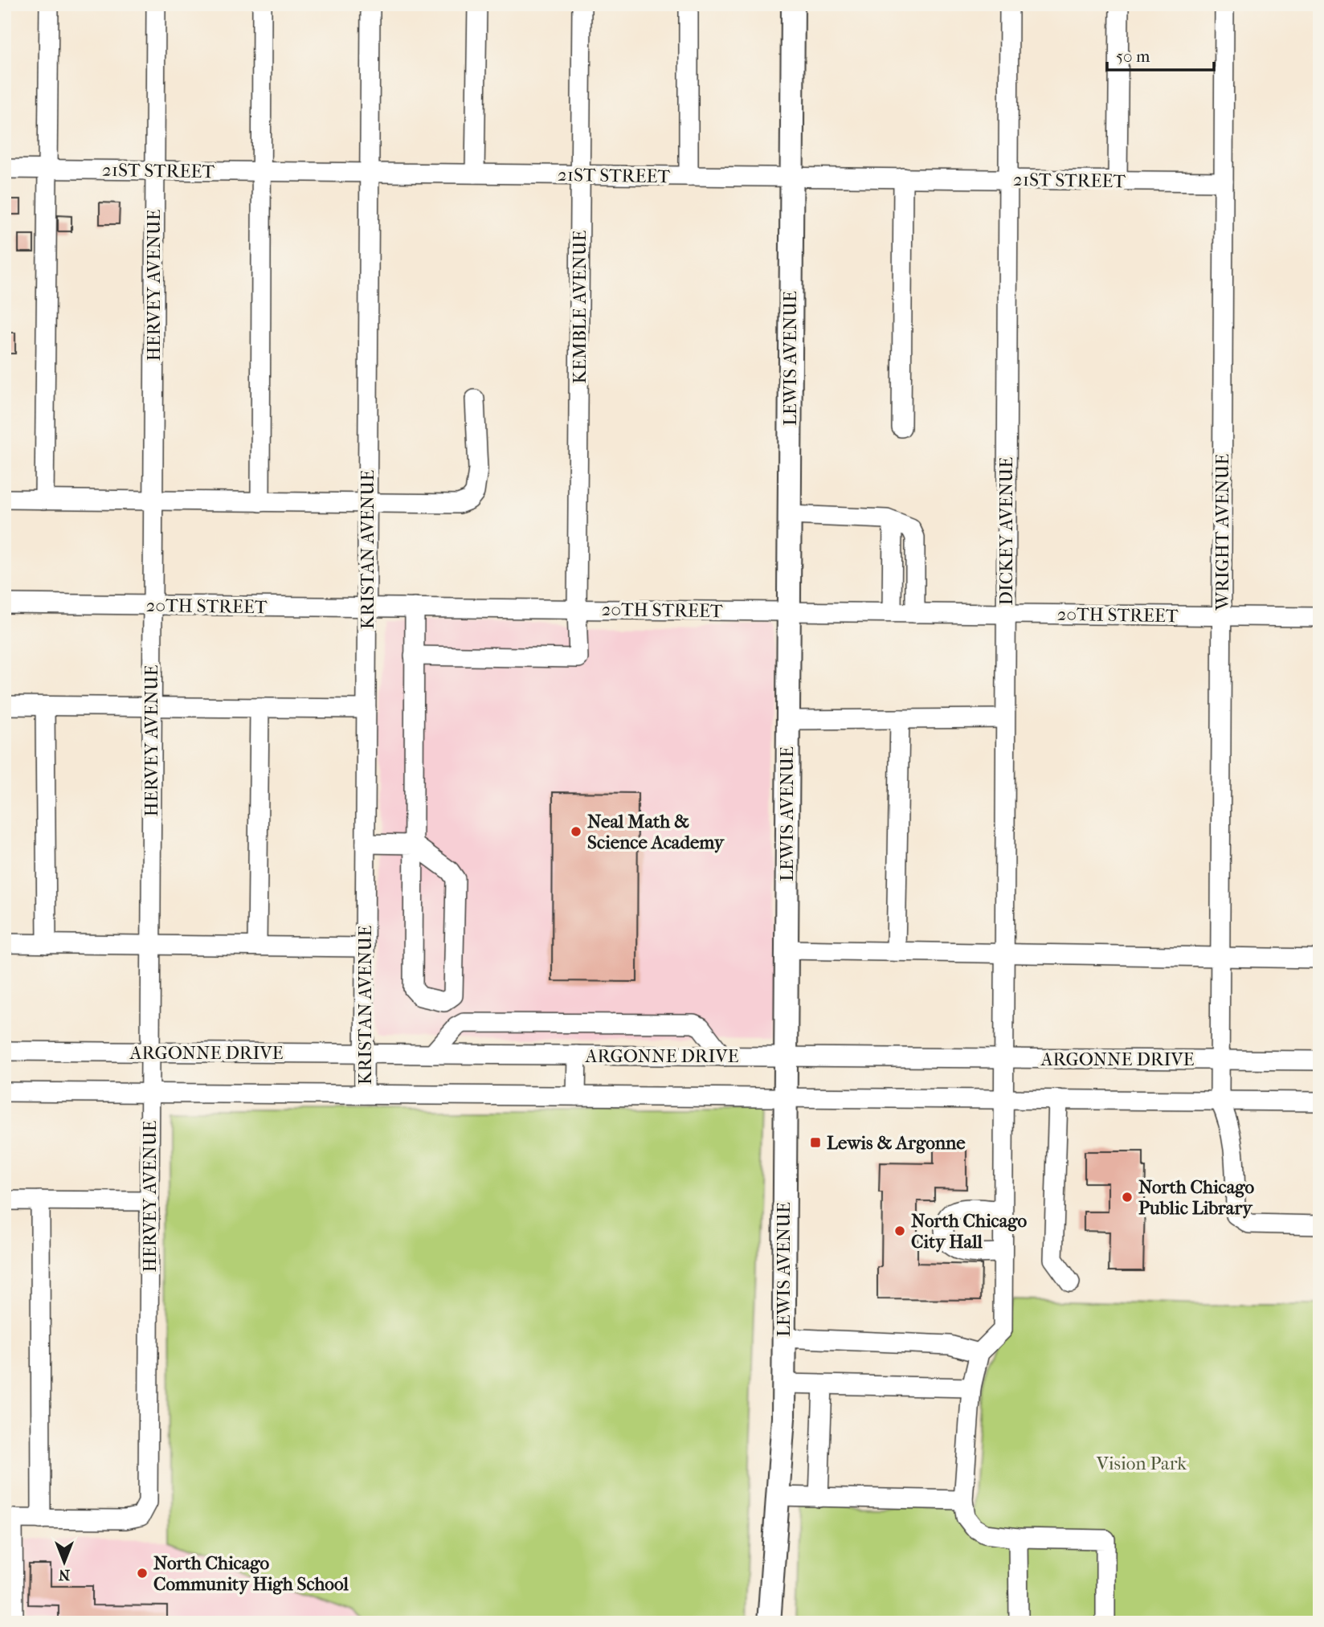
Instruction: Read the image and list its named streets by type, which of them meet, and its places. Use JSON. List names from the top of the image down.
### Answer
{
  "streets": {
    "main road": ["LEWIS AVENUE"],
    "street": [
      "21ST STREET",
      "HERVEY AVENUE",
      "KEMBLE AVENUE",
      "DICKEY AVENUE",
      "WRIGHT AVENUE",
      "KRISTAN AVENUE",
      "20TH STREET",
      "ARGONNE DRIVE"
    ]
  },
  "crossings": [
    ["21ST STREET", "HERVEY AVENUE"],
    ["21ST STREET", "KEMBLE AVENUE"],
    ["21ST STREET", "LEWIS AVENUE"],
    ["21ST STREET", "DICKEY AVENUE"],
    ["21ST STREET", "WRIGHT AVENUE"],
    ["21ST STREET", "KRISTAN AVENUE"],
    ["HERVEY AVENUE", "20TH STREET"],
    ["HERVEY AVENUE", "ARGONNE DRIVE"],
    ["KEMBLE AVENUE", "20TH STREET"],
    ["LEWIS AVENUE", "20TH STREET"],
    ["LEWIS AVENUE", "ARGONNE DRIVE"],
    ["DICKEY AVENUE", "20TH STREET"],
    ["DICKEY AVENUE", "ARGONNE DRIVE"],
    ["WRIGHT AVENUE", "20TH STREET"],
    ["WRIGHT AVENUE", "ARGONNE DRIVE"],
    ["KRISTAN AVENUE", "20TH STREET"],
    ["KRISTAN AVENUE", "ARGONNE DRIVE"]
  ],
  "parks": ["Vision Park"],
  "places": {
    "other": [
      "Neal Math & Science Academy",
      "North Chicago Public Library",
      "North Chicago City Hall",
      "North Chicago Community High School"
    ],
    "transit": ["Lewis & Argonne"]
  },
  "scale_bar": "50 m",
  "north": "bottom"
}
